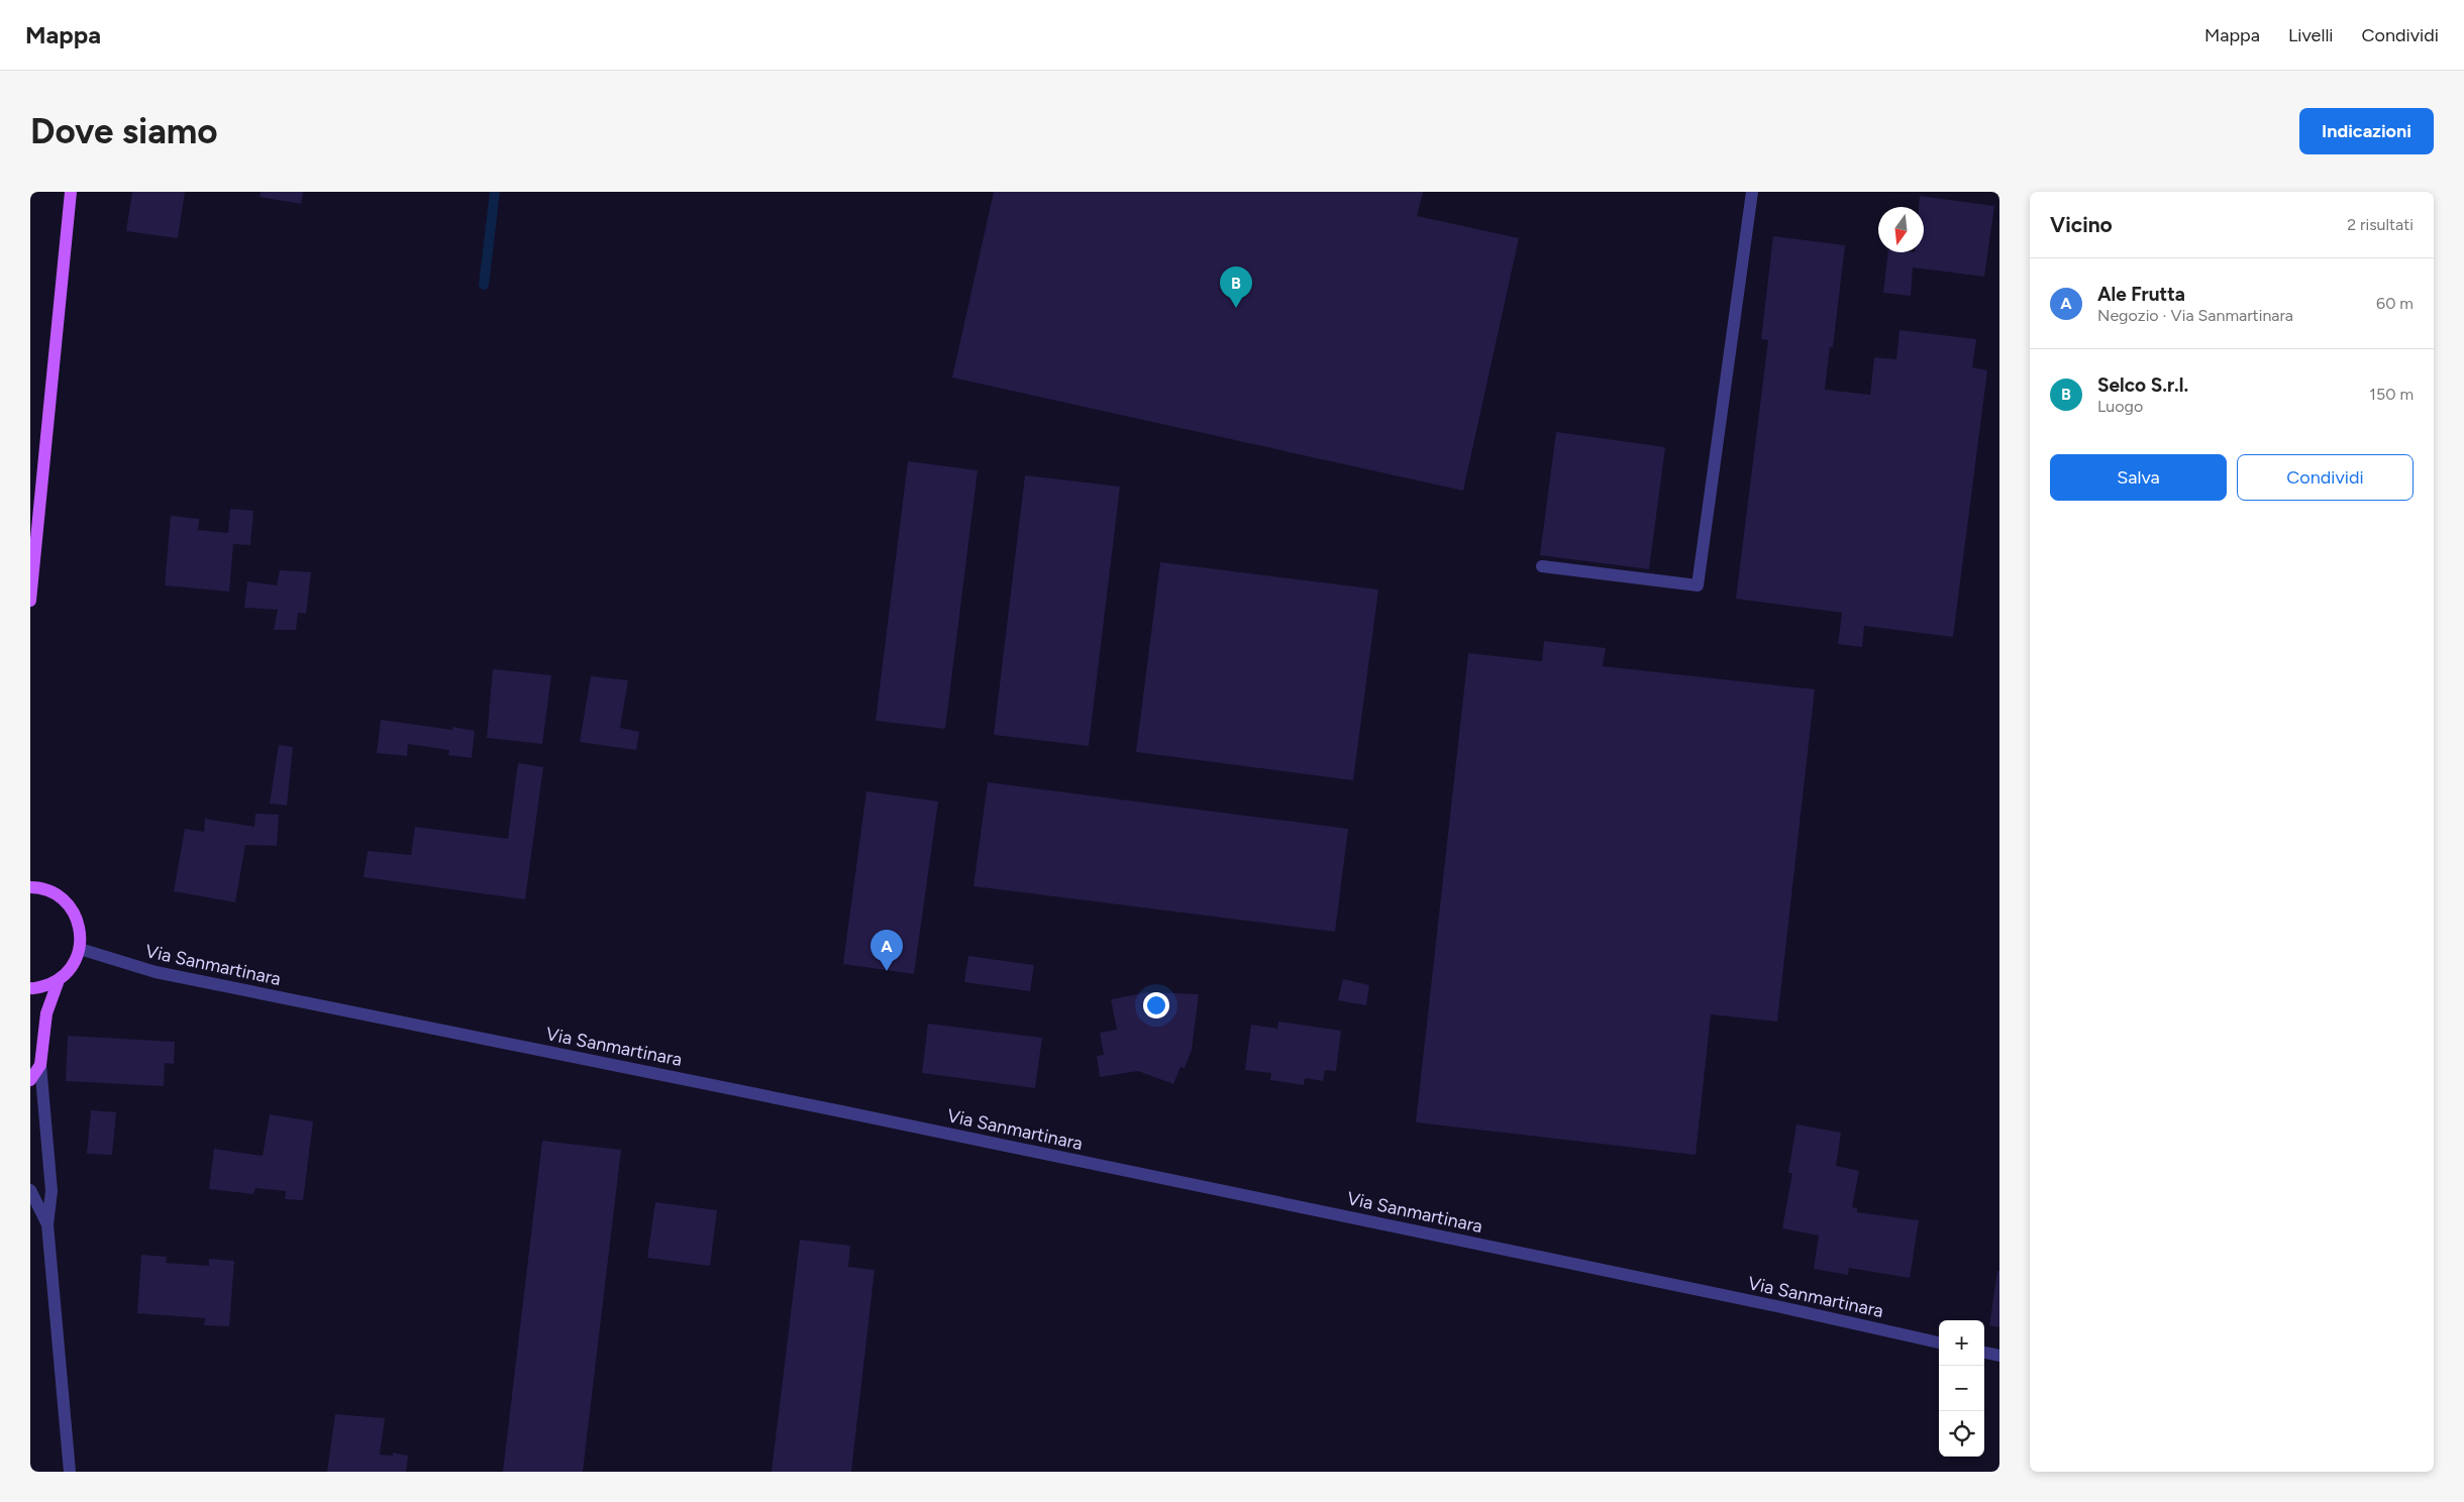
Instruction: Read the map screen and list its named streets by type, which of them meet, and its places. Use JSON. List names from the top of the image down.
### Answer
{
  "streets": {
    "street": ["Via Sanmartinara"]
  },
  "north": "bottom",
  "page": {
    "header": "Mappa",
    "nav": ["Mappa", "Livelli", "Condividi"],
    "buttons": [
      "Indicazioni",
      ["Salva", "Condividi"]
    ],
    "title": "Dove siamo",
    "heading": ["Vicino", "2 risultati"],
    "list": [
      {
        "mark": "A",
        "name": "Ale Frutta",
        "note": "Negozio · Via Sanmartinara",
        "value": "60 m"
      },
      {
        "mark": "B",
        "name": "Selco S.r.l.",
        "note": "Luogo",
        "value": "150 m"
      }
    ],
    "pins": ["B", "A"],
    "map_buttons": ["+", "−"]
  }
}
